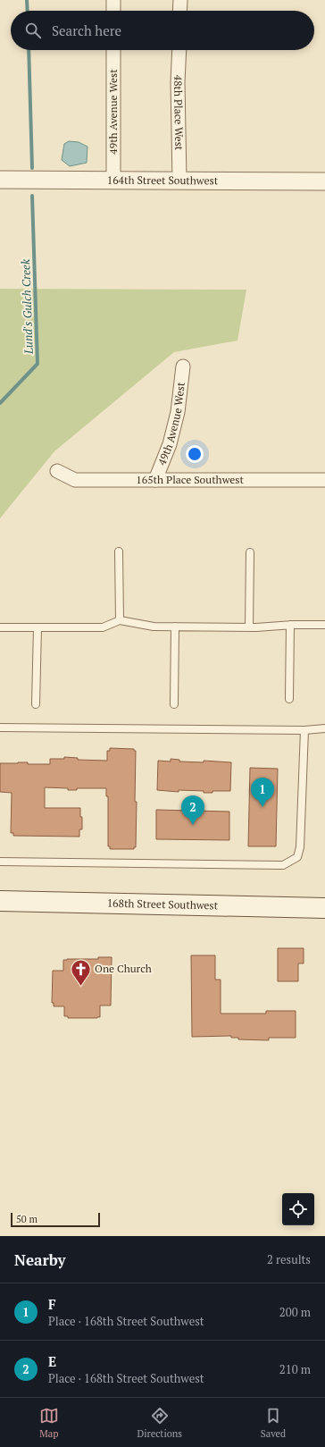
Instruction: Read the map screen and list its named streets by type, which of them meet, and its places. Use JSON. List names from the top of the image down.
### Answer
{
  "streets": {
    "main road": ["168th Street Southwest"],
    "street": [
      "49th Avenue West",
      "48th Place West",
      "164th Street Southwest",
      "165th Place Southwest"
    ]
  },
  "crossings": [
    ["49th Avenue West", "164th Street Southwest"],
    ["49th Avenue West", "165th Place Southwest"],
    ["48th Place West", "164th Street Southwest"]
  ],
  "water": ["Lund's Gulch Creek"],
  "places": {
    "church": ["One Church"]
  },
  "scale_bar": "50 m",
  "page": {
    "search": "Search here",
    "pins": ["1", "2"],
    "scale": "50 m",
    "heading": ["Nearby", "2 results"],
    "list": [
      {
        "mark": "1",
        "name": "F",
        "note": "Place · 168th Street Southwest",
        "value": "200 m"
      },
      {
        "mark": "2",
        "name": "E",
        "note": "Place · 168th Street Southwest",
        "value": "210 m"
      }
    ],
    "nav": ["Map", "Directions", "Saved"]
  }
}
